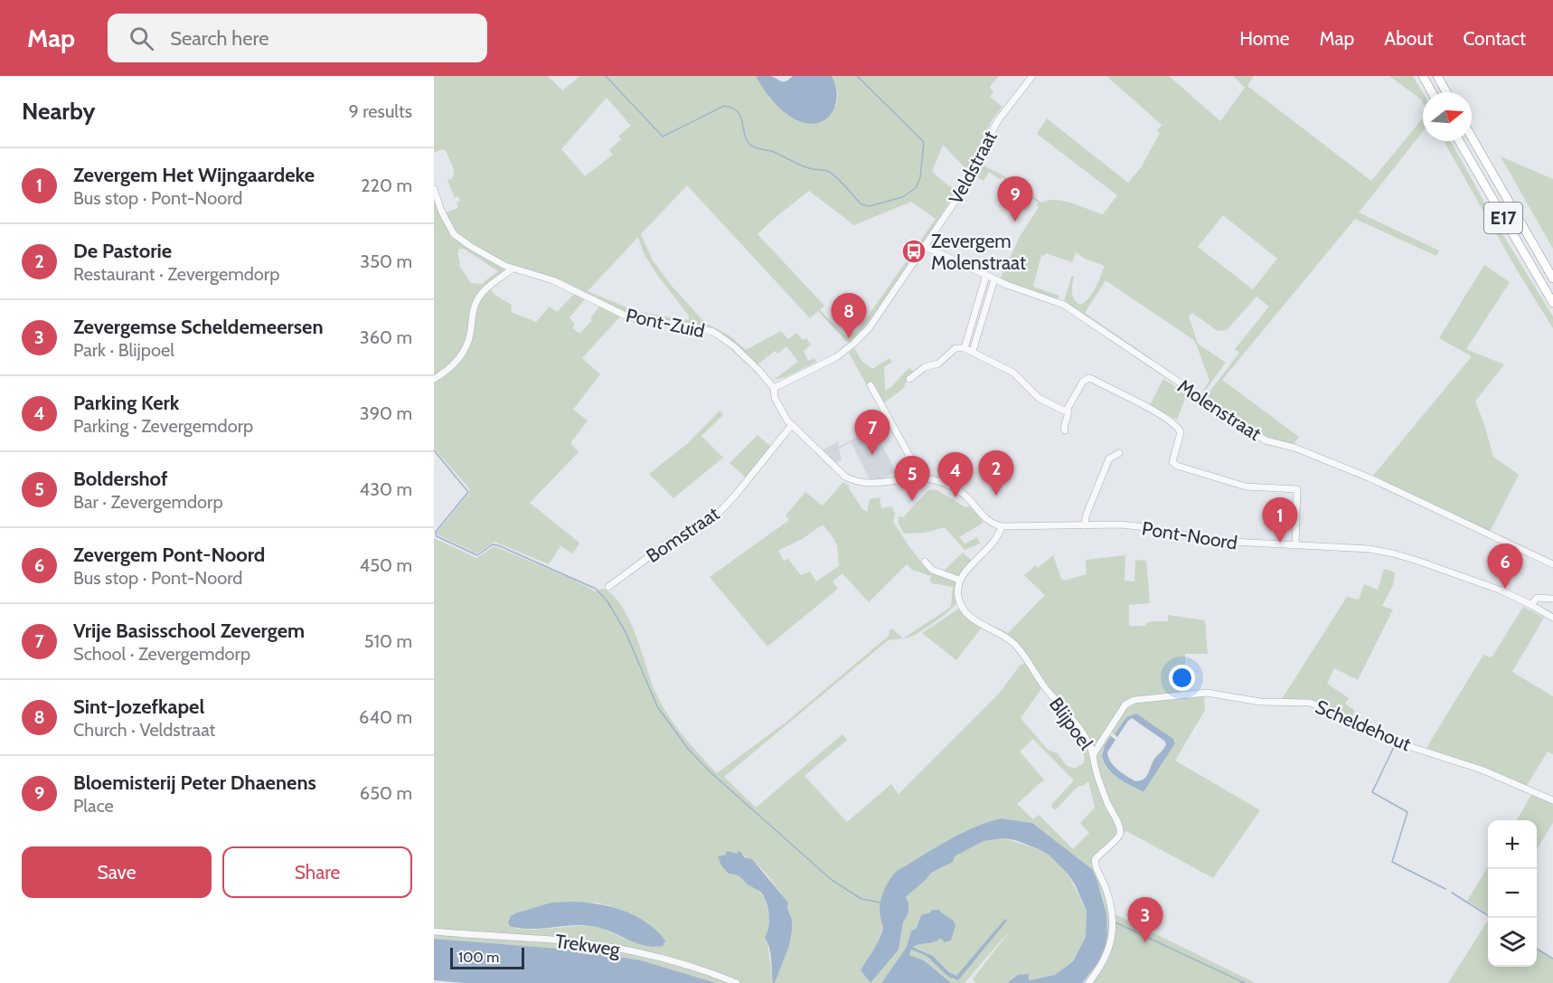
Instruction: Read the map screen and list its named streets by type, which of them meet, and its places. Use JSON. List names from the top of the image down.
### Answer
{
  "streets": {
    "highway": ["E17"],
    "street": [
      "Veldstraat",
      "Pont-Zuid",
      "Molenstraat",
      "Bomstraat",
      "Pont-Noord",
      "Blijpoel",
      "Scheldehout",
      "Trekweg"
    ]
  },
  "crossings": [
    ["Veldstraat", "Pont-Zuid"],
    ["Veldstraat", "Molenstraat"],
    ["Pont-Zuid", "Bomstraat"],
    ["Blijpoel", "Scheldehout"]
  ],
  "places": {
    "bus stop": ["Zevergem Molenstraat"]
  },
  "scale_bar": "100 m",
  "north": "right",
  "page": {
    "header": "Map",
    "search": "Search here",
    "nav": [
      "Home",
      "Map",
      "About",
      "Contact"
    ],
    "heading": ["Nearby", "9 results"],
    "list": [
      {
        "mark": "1",
        "name": "Zevergem Het Wijngaardeke",
        "note": "Bus stop · Pont-Noord",
        "value": "220 m"
      },
      {
        "mark": "2",
        "name": "De Pastorie",
        "note": "Restaurant · Zevergemdorp",
        "value": "350 m"
      },
      {
        "mark": "3",
        "name": "Zevergemse Scheldemeersen",
        "note": "Park · Blijpoel",
        "value": "360 m"
      },
      {
        "mark": "4",
        "name": "Parking Kerk",
        "note": "Parking · Zevergemdorp",
        "value": "390 m"
      },
      {
        "mark": "5",
        "name": "Boldershof",
        "note": "Bar · Zevergemdorp",
        "value": "430 m"
      },
      {
        "mark": "6",
        "name": "Zevergem Pont-Noord",
        "note": "Bus stop · Pont-Noord",
        "value": "450 m"
      },
      {
        "mark": "7",
        "name": "Vrije Basisschool Zevergem",
        "note": "School · Zevergemdorp",
        "value": "510 m"
      },
      {
        "mark": "8",
        "name": "Sint-Jozefkapel",
        "note": "Church · Veldstraat",
        "value": "640 m"
      },
      {
        "mark": "9",
        "name": "Bloemisterij Peter Dhaenens",
        "note": "Place",
        "value": "650 m"
      }
    ],
    "pins": [
      "9",
      "8",
      "7",
      "2",
      "4",
      "5",
      "1",
      "6",
      "3"
    ],
    "map_buttons": ["+", "−"],
    "buttons": ["Save", "Share"],
    "scale": "100 m"
  }
}
